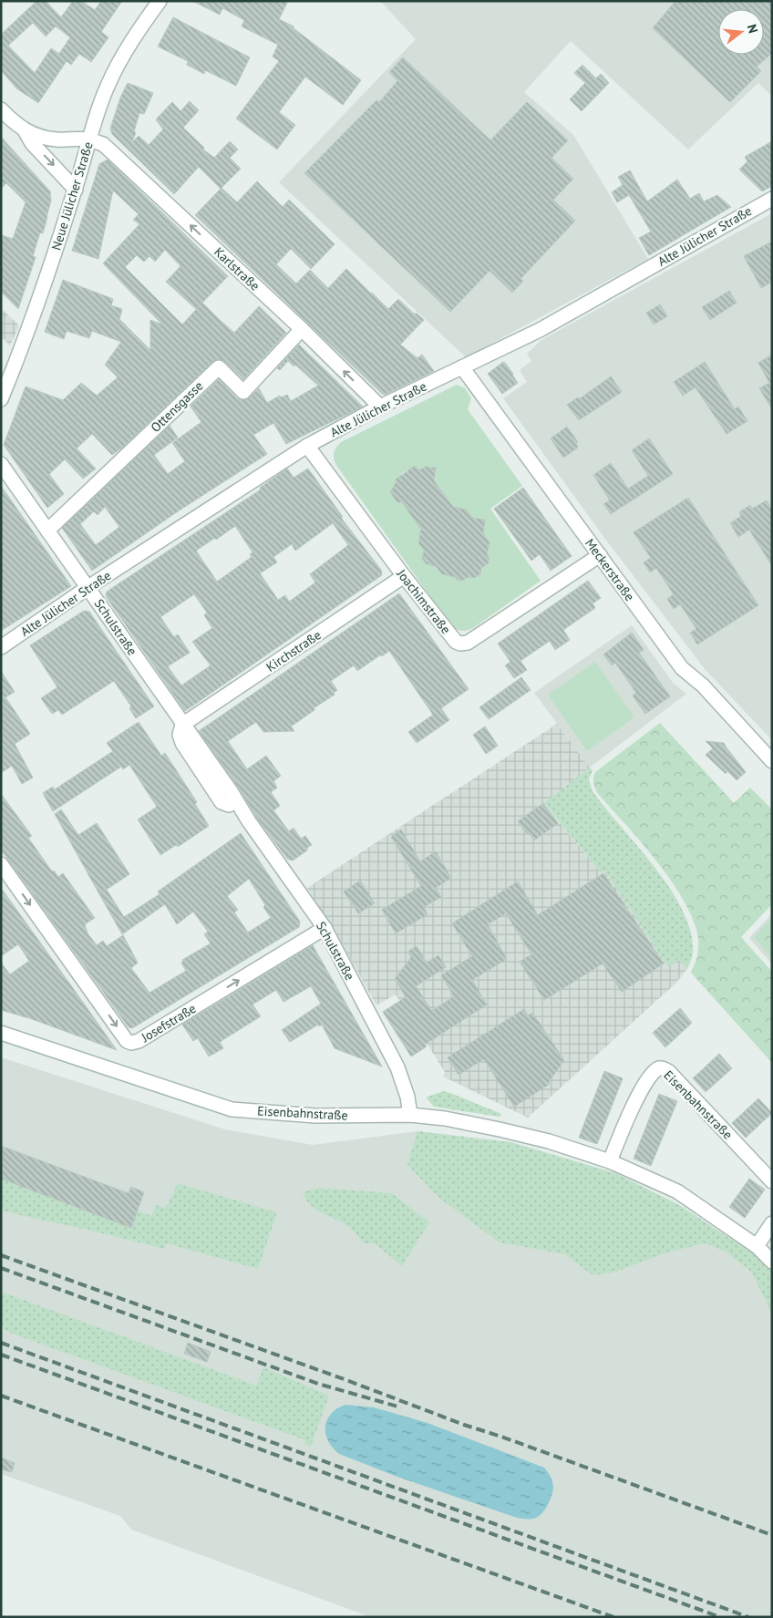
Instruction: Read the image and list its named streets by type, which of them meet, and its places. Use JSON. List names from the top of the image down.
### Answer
{
  "streets": {
    "street": [
      "Neue Jülicher Straße",
      "Alte Jülicher Straße",
      "Karlstraße",
      "Ottensgasse",
      "Meckerstraße",
      "Joachimstraße",
      "Schulstraße",
      "Kirchstraße",
      "Josefstraße",
      "Eisenbahnstraße"
    ]
  },
  "crossings": [
    ["Neue Jülicher Straße", "Karlstraße"],
    ["Alte Jülicher Straße", "Karlstraße"],
    ["Alte Jülicher Straße", "Meckerstraße"],
    ["Alte Jülicher Straße", "Joachimstraße"],
    ["Alte Jülicher Straße", "Schulstraße"],
    ["Karlstraße", "Ottensgasse"],
    ["Ottensgasse", "Schulstraße"],
    ["Meckerstraße", "Joachimstraße"],
    ["Joachimstraße", "Kirchstraße"],
    ["Schulstraße", "Kirchstraße"],
    ["Schulstraße", "Josefstraße"],
    ["Schulstraße", "Eisenbahnstraße"]
  ],
  "one_way": ["Karlstraße"],
  "north": "right"
}
